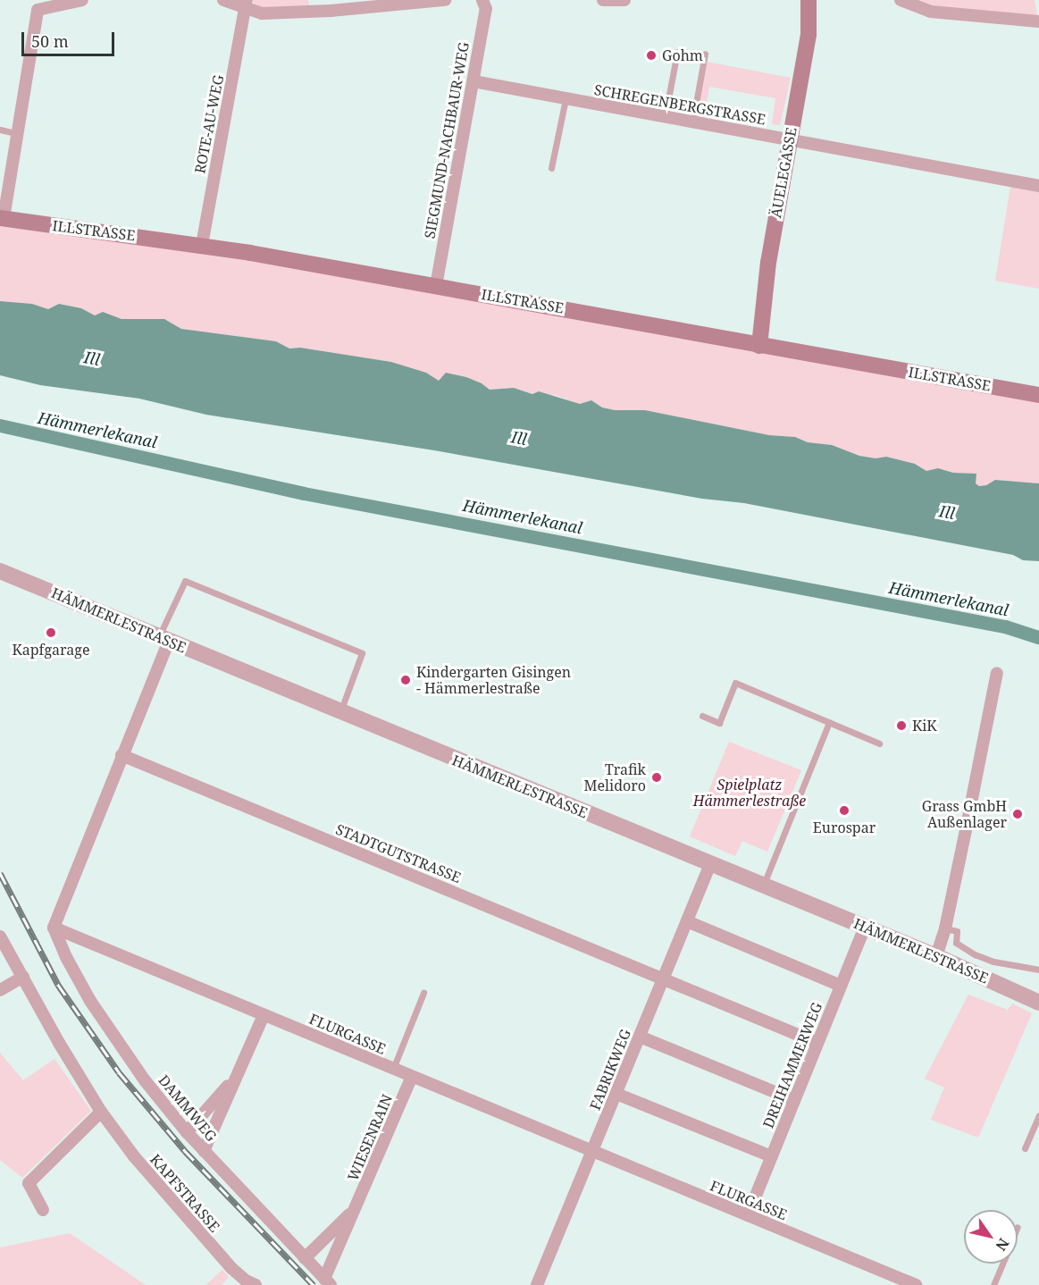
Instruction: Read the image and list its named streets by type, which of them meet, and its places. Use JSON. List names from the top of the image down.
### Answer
{
  "streets": {
    "main road": ["ÄUELEGASSE", "ILLSTRASSE"],
    "street": [
      "SCHREGENBERGSTRASSE",
      "ROTE-AU-WEG",
      "SIEGMUND-NACHBAUR-WEG",
      "HÄMMERLESTRASSE",
      "STADTGUTSTRASSE",
      "FLURGASSE",
      "DREIHAMMERWEG",
      "FABRIKWEG",
      "DAMMWEG",
      "WIESENRAIN",
      "KAPFSTRASSE"
    ]
  },
  "crossings": [
    ["SCHREGENBERGSTRASSE", "SIEGMUND-NACHBAUR-WEG"],
    ["SCHREGENBERGSTRASSE", "ÄUELEGASSE"],
    ["ROTE-AU-WEG", "ILLSTRASSE"],
    ["SIEGMUND-NACHBAUR-WEG", "ILLSTRASSE"],
    ["ÄUELEGASSE", "ILLSTRASSE"],
    ["HÄMMERLESTRASSE", "DREIHAMMERWEG"],
    ["HÄMMERLESTRASSE", "FABRIKWEG"],
    ["STADTGUTSTRASSE", "DREIHAMMERWEG"],
    ["STADTGUTSTRASSE", "FABRIKWEG"],
    ["FLURGASSE", "DREIHAMMERWEG"],
    ["FLURGASSE", "FABRIKWEG"],
    ["FLURGASSE", "DAMMWEG"],
    ["FLURGASSE", "WIESENRAIN"],
    ["DAMMWEG", "WIESENRAIN"]
  ],
  "water": ["Ill", "Hämmerlekanal"],
  "parks": ["Spielplatz Hämmerlestraße"],
  "places": [
    "Gohm",
    "Kapfgarage",
    "Kindergarten Gisingen - Hämmerlestraße",
    "KiK",
    "Trafik Melidoro",
    "Eurospar",
    "Grass GmbH Außenlager"
  ],
  "scale_bar": "50 m",
  "north": "bottom right"
}
